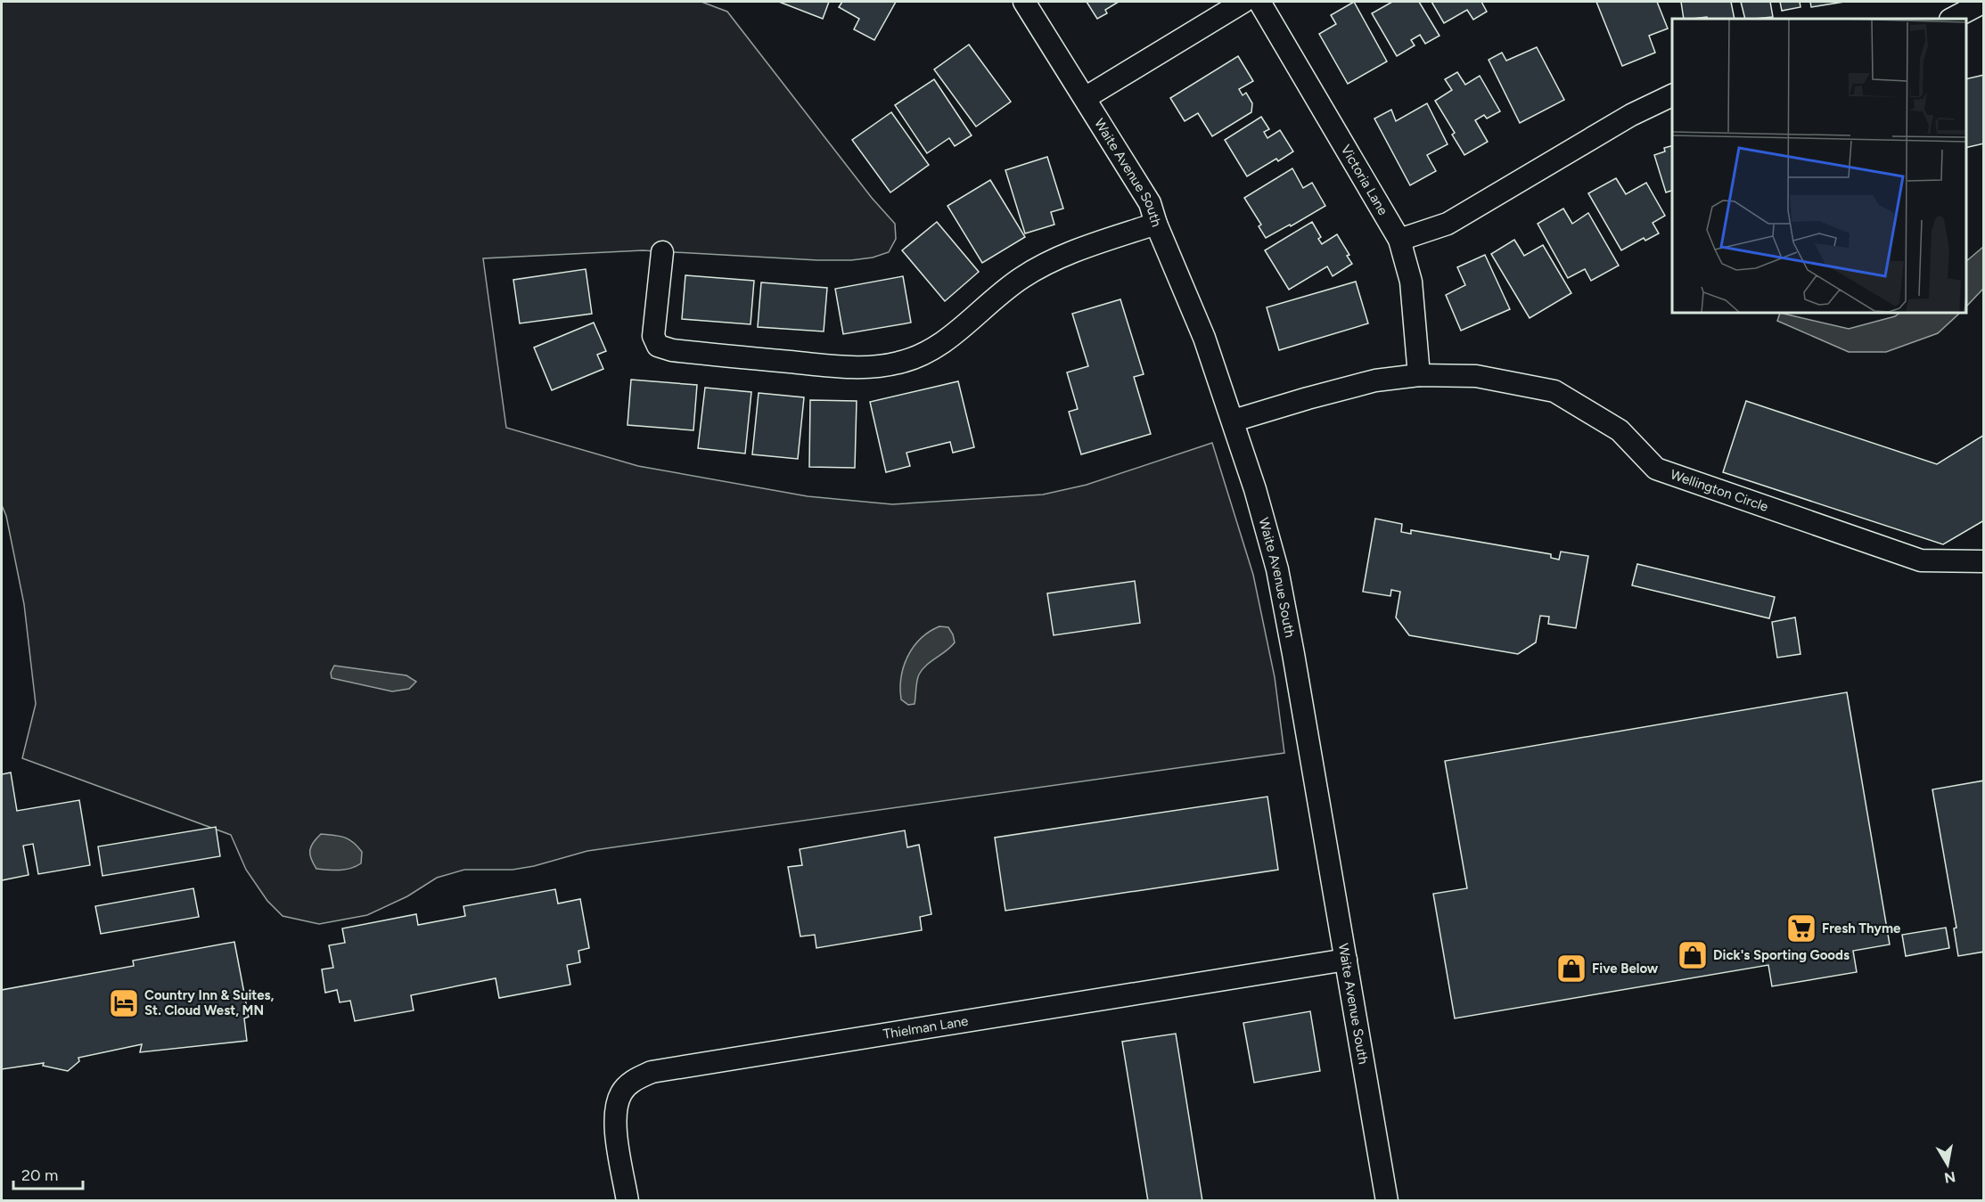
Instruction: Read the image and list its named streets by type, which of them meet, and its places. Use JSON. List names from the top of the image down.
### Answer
{
  "streets": {
    "street": [
      "Waite Avenue South",
      "Victoria Lane",
      "Wellington Circle",
      "Thielman Lane"
    ]
  },
  "crossings": [
    ["Waite Avenue South", "Wellington Circle"],
    ["Waite Avenue South", "Thielman Lane"],
    ["Victoria Lane", "Wellington Circle"]
  ],
  "places": {
    "supermarket": ["Fresh Thyme"],
    "shop": ["Dick's Sporting Goods", "Five Below"],
    "hotel": ["Country Inn & Suites, St. Cloud West, MN"]
  },
  "scale_bar": "20 m",
  "north": "bottom"
}
